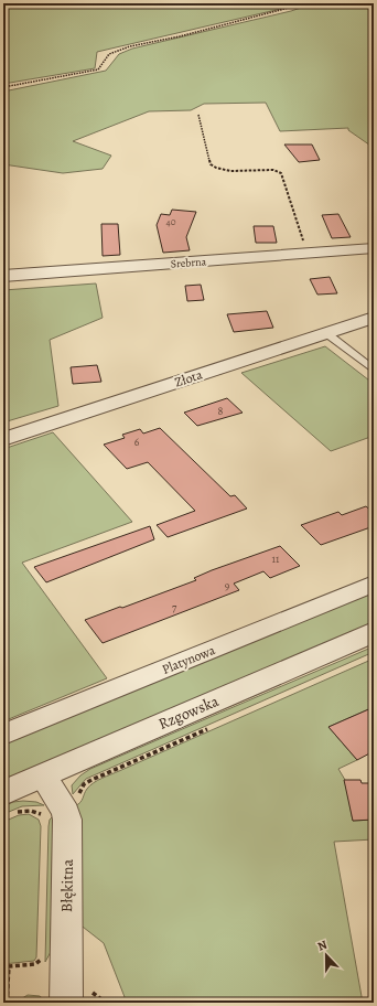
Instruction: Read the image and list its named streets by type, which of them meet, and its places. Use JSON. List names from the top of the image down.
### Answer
{
  "streets": {
    "street": [
      "Srebrna",
      "Złota",
      "Platynowa",
      "Rzgowska",
      "Błękitna"
    ]
  },
  "crossings": [
    ["Rzgowska", "Błękitna"]
  ],
  "house_numbers": [
    "40",
    "8",
    "6",
    "11",
    "9",
    "7"
  ],
  "north": "top"
}
